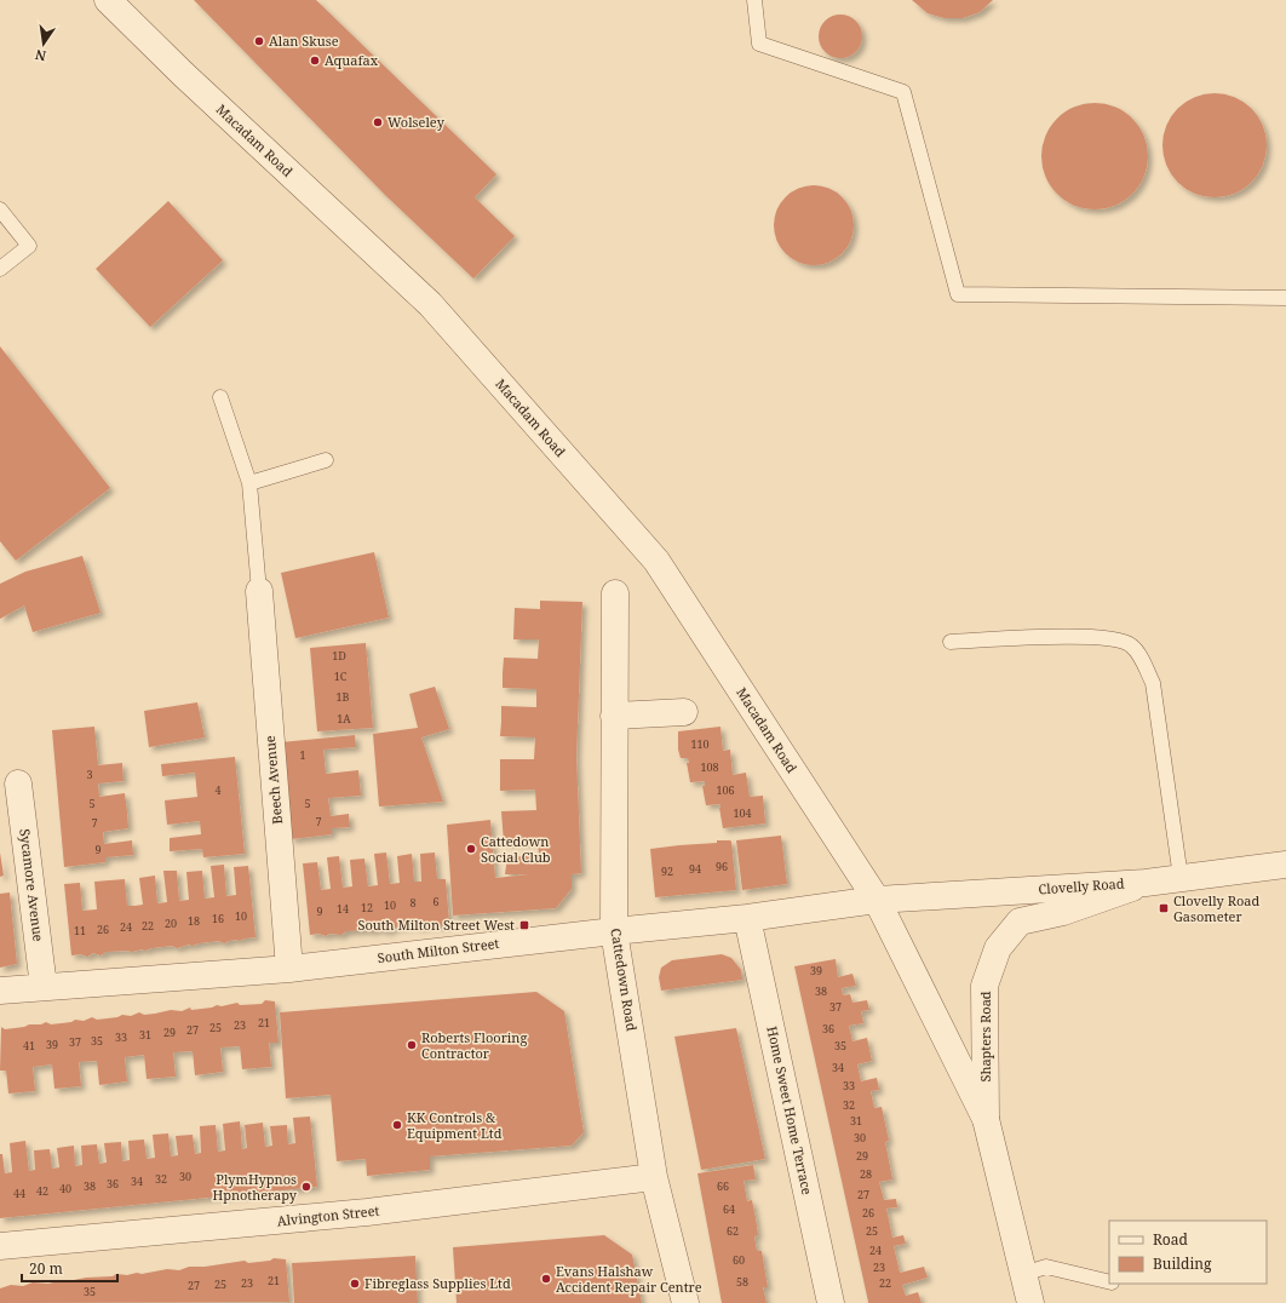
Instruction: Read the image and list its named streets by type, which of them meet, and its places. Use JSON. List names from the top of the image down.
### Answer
{
  "streets": {
    "street": [
      "Macadam Road",
      "Beech Avenue",
      "Sycamore Avenue",
      "Clovelly Road",
      "South Milton Street",
      "Cattedown Road",
      "Shapters Road",
      "Home Sweet Home Terrace",
      "Alvington Street"
    ]
  },
  "crossings": [
    ["Macadam Road", "Clovelly Road"],
    ["Macadam Road", "South Milton Street"],
    ["Macadam Road", "Shapters Road"],
    ["Beech Avenue", "South Milton Street"],
    ["Sycamore Avenue", "South Milton Street"],
    ["Clovelly Road", "South Milton Street"],
    ["Clovelly Road", "Shapters Road"],
    ["South Milton Street", "Cattedown Road"],
    ["South Milton Street", "Shapters Road"],
    ["South Milton Street", "Home Sweet Home Terrace"],
    ["Cattedown Road", "Alvington Street"]
  ],
  "places": {
    "other": [
      "Alan Skuse",
      "Aquafax",
      "Wolseley",
      "Cattedown Social Club",
      "Roberts Flooring Contractor",
      "KK Controls & Equipment Ltd",
      "PlymHypnos Hpnotherapy",
      "Evans Halshaw Accident Repair Centre",
      "Fibreglass Supplies Ltd"
    ],
    "transit": ["Clovelly Road Gasometer", "South Milton Street West"]
  },
  "house_numbers": [
    "1D",
    "1C",
    "1B",
    "1A",
    "110",
    "1",
    "108",
    "3",
    "4",
    "106",
    "5",
    "5",
    "104",
    "7",
    "7",
    "9",
    "96",
    "94",
    "92",
    "6",
    "8",
    "10",
    "12",
    "14",
    "9",
    "10",
    "16",
    "18",
    "20",
    "22",
    "24",
    "26",
    "11",
    "39",
    "38",
    "37",
    "21",
    "23",
    "25",
    "36",
    "27",
    "29",
    "31",
    "33",
    "35",
    "37",
    "39",
    "41",
    "35",
    "34",
    "33",
    "32",
    "31",
    "30",
    "29",
    "28",
    "30",
    "32",
    "34",
    "36",
    "38",
    "66",
    "40",
    "42",
    "44",
    "27",
    "64",
    "26",
    "62",
    "25",
    "24",
    "60",
    "23",
    "21",
    "58",
    "23",
    "22",
    "25",
    "27",
    "35"
  ],
  "legend": ["Road", "Building"],
  "scale_bar": "20 m",
  "north": "bottom"
}
